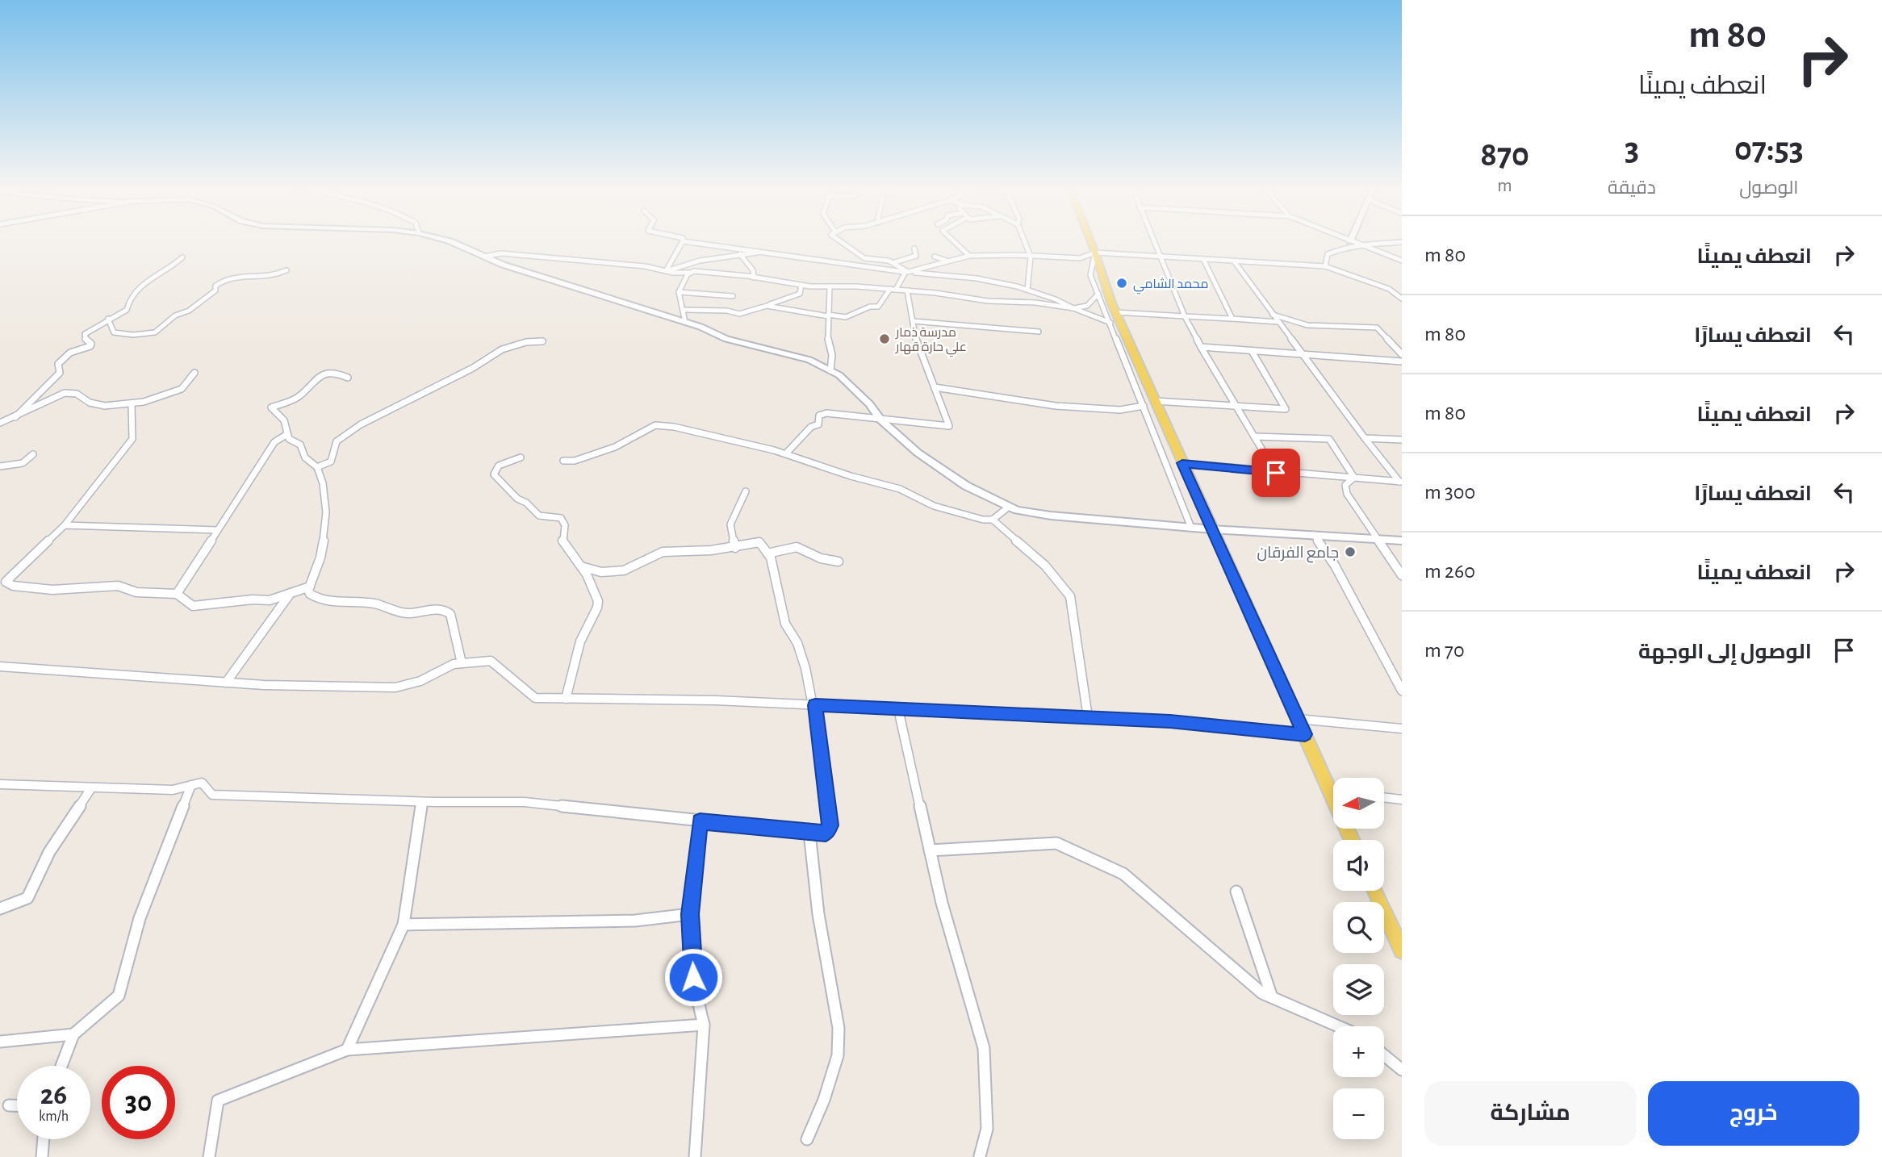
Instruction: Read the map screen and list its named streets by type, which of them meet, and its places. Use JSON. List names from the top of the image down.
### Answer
{
  "places": ["محمد الشامي", "مدرسة ذمار علي حارة قهار", "جامع الفرقان"],
  "north": "left",
  "page": {
    "turn": ["80 m", "انعطف يمينًا"],
    "eta": [
      "07:53",
      "الوصول",
      "3",
      "دقيقة",
      "870",
      "m"
    ],
    "list": [
      {
        "name": "انعطف يمينًا",
        "value": "80 m"
      },
      {
        "name": "انعطف يسارًا",
        "value": "80 m"
      },
      {
        "name": "انعطف يمينًا",
        "value": "80 m"
      },
      {
        "name": "انعطف يسارًا",
        "value": "300 m"
      },
      {
        "name": "انعطف يمينًا",
        "value": "260 m"
      },
      {
        "name": "الوصول إلى الوجهة",
        "value": "70 m"
      }
    ],
    "map_buttons": ["+", "−"],
    "speed": "26 km/h",
    "limit": "30",
    "buttons": ["خروج", "مشاركة"]
  }
}
